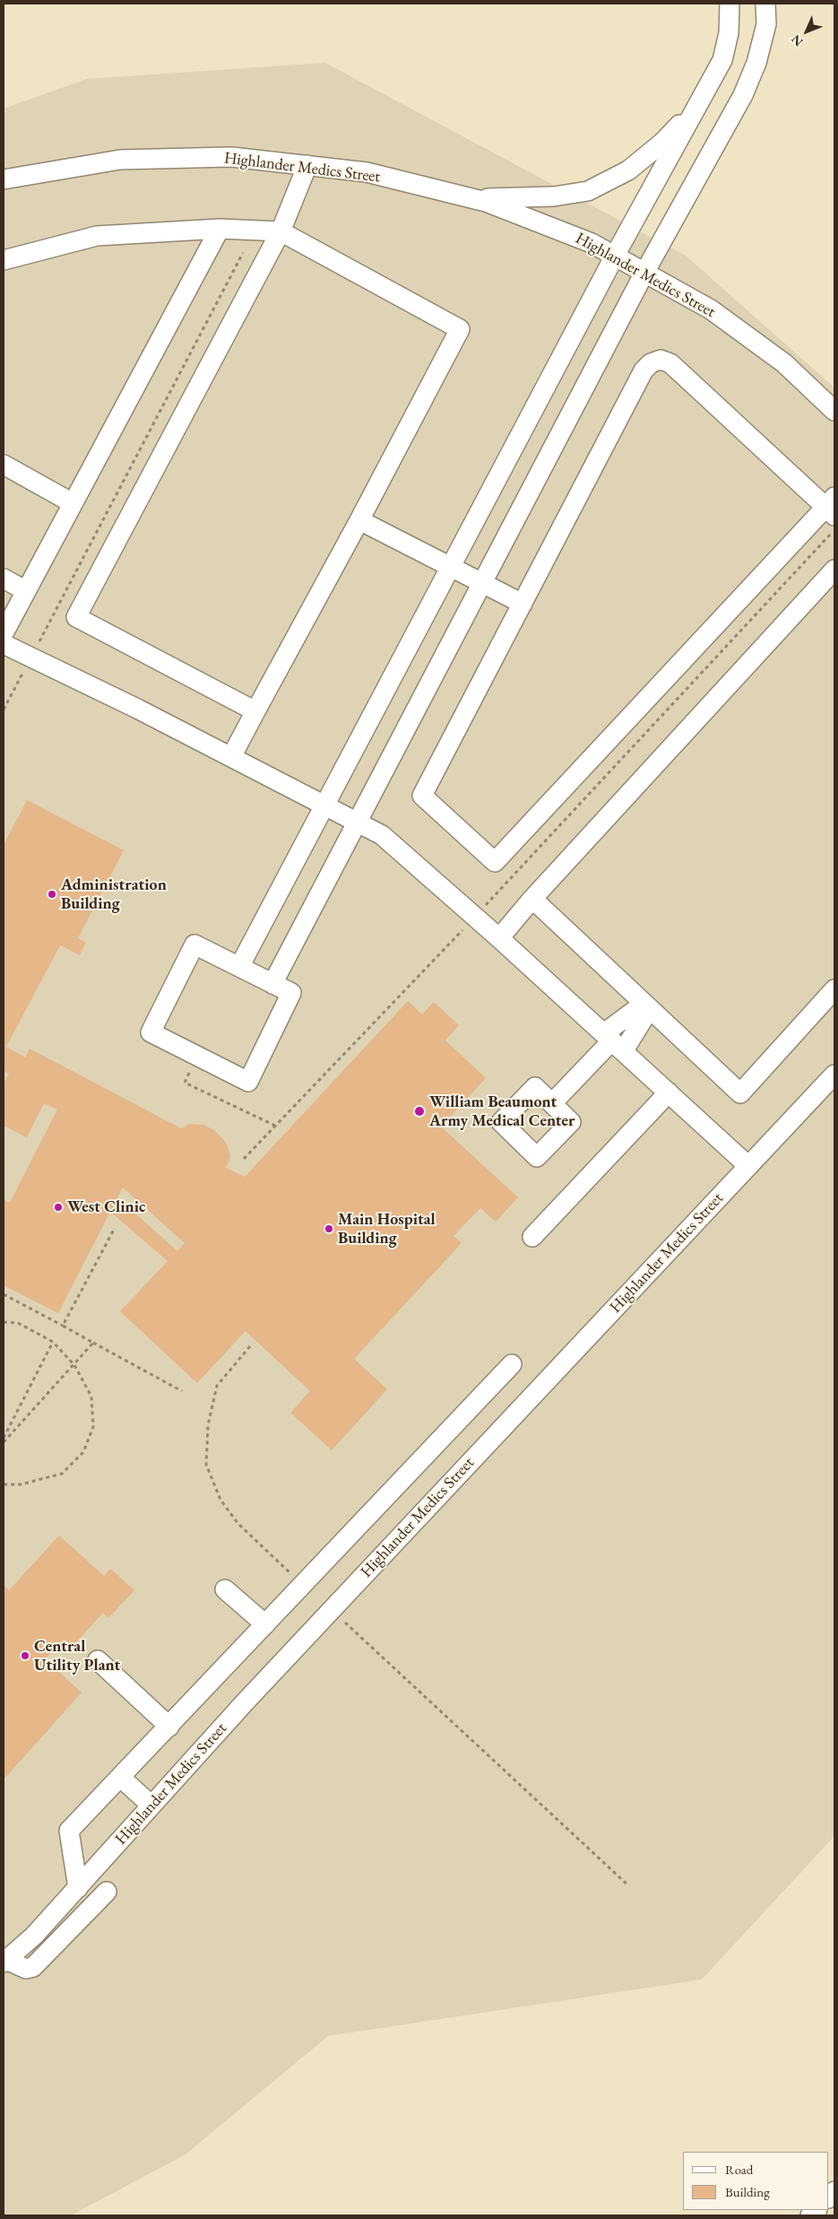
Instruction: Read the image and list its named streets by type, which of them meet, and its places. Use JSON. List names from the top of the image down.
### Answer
{
  "streets": {
    "street": ["Highlander Medics Street"]
  },
  "places": [
    "Administration Building",
    "William Beaumont Army Medical Center",
    "West Clinic",
    "Main Hospital Building",
    "Central Utility Plant"
  ],
  "legend": ["Road", "Building"],
  "north": "bottom left"
}
